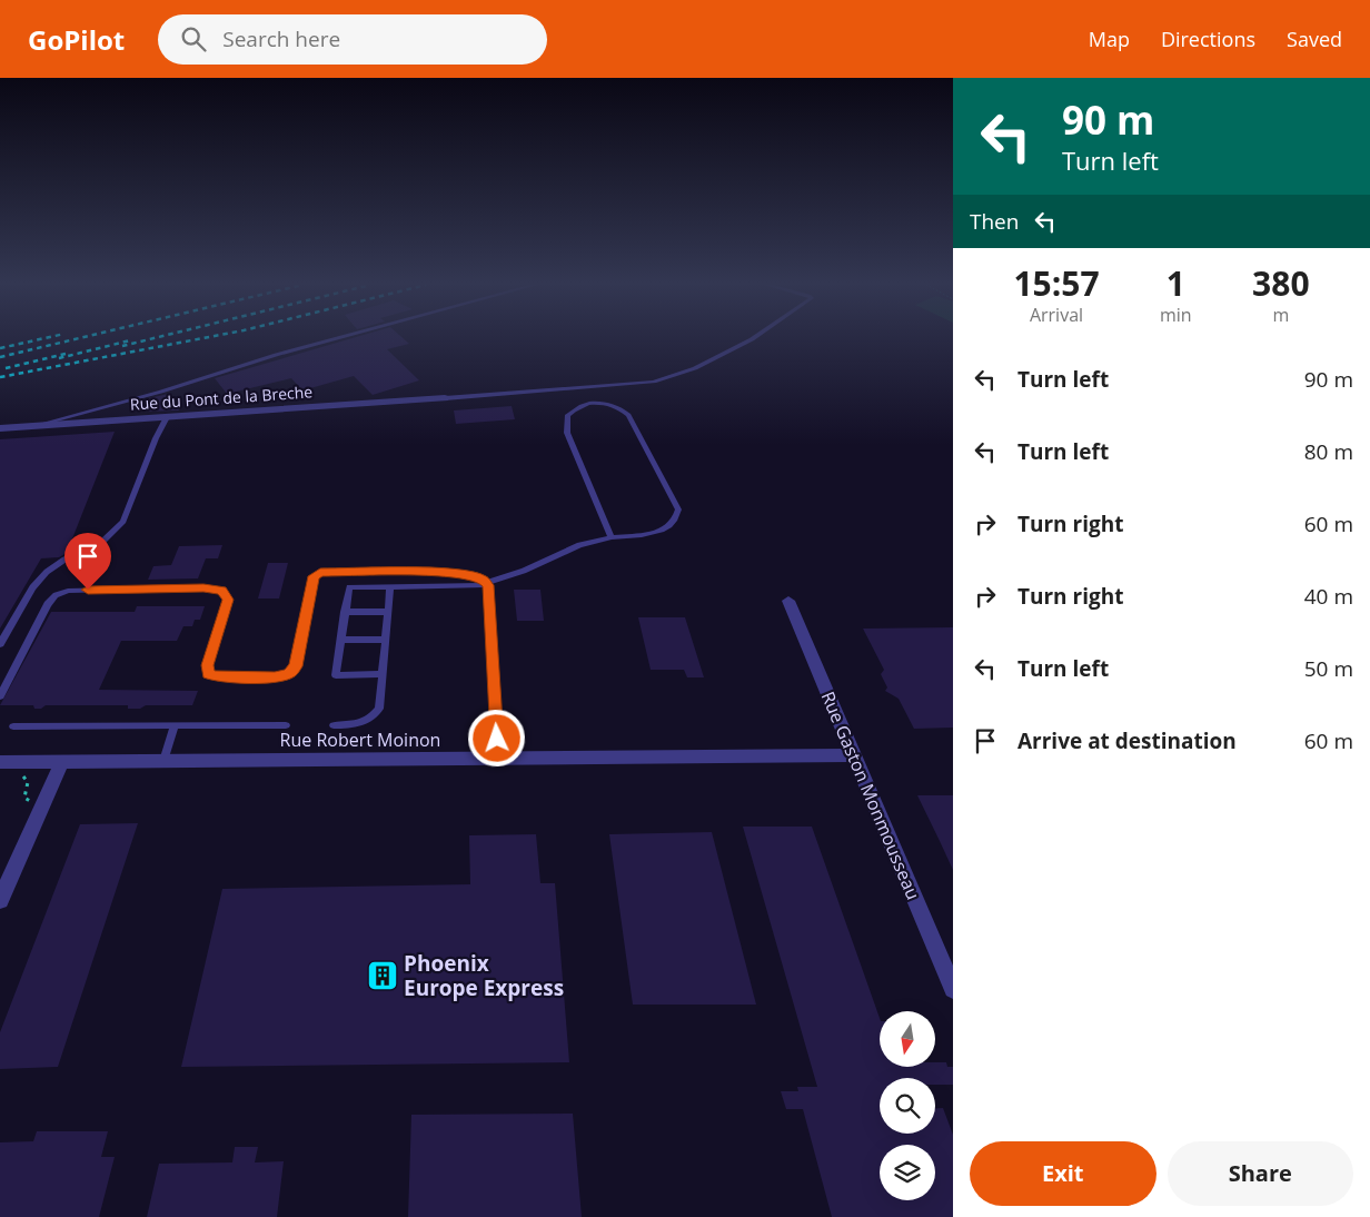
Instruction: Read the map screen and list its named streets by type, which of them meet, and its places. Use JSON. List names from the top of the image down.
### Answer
{
  "streets": {
    "street": ["Rue du Pont de la Breche", "Rue Robert Moinon", "Rue Gaston Monmousseau"]
  },
  "crossings": [
    ["Rue Robert Moinon", "Rue Gaston Monmousseau"]
  ],
  "places": {
    "building": ["Phoenix Europe Express"]
  },
  "north": "bottom",
  "page": {
    "header": "GoPilot",
    "search": "Search here",
    "nav": ["Map", "Directions", "Saved"],
    "turn": ["90 m", "Turn left"],
    "then": "Then",
    "eta": [
      "15:57",
      "Arrival",
      "1",
      "min",
      "380",
      "m"
    ],
    "list": [
      {
        "name": "Turn left",
        "value": "90 m"
      },
      {
        "name": "Turn left",
        "value": "80 m"
      },
      {
        "name": "Turn right",
        "value": "60 m"
      },
      {
        "name": "Turn right",
        "value": "40 m"
      },
      {
        "name": "Turn left",
        "value": "50 m"
      },
      {
        "name": "Arrive at destination",
        "value": "60 m"
      }
    ],
    "buttons": ["Exit", "Share"]
  }
}
